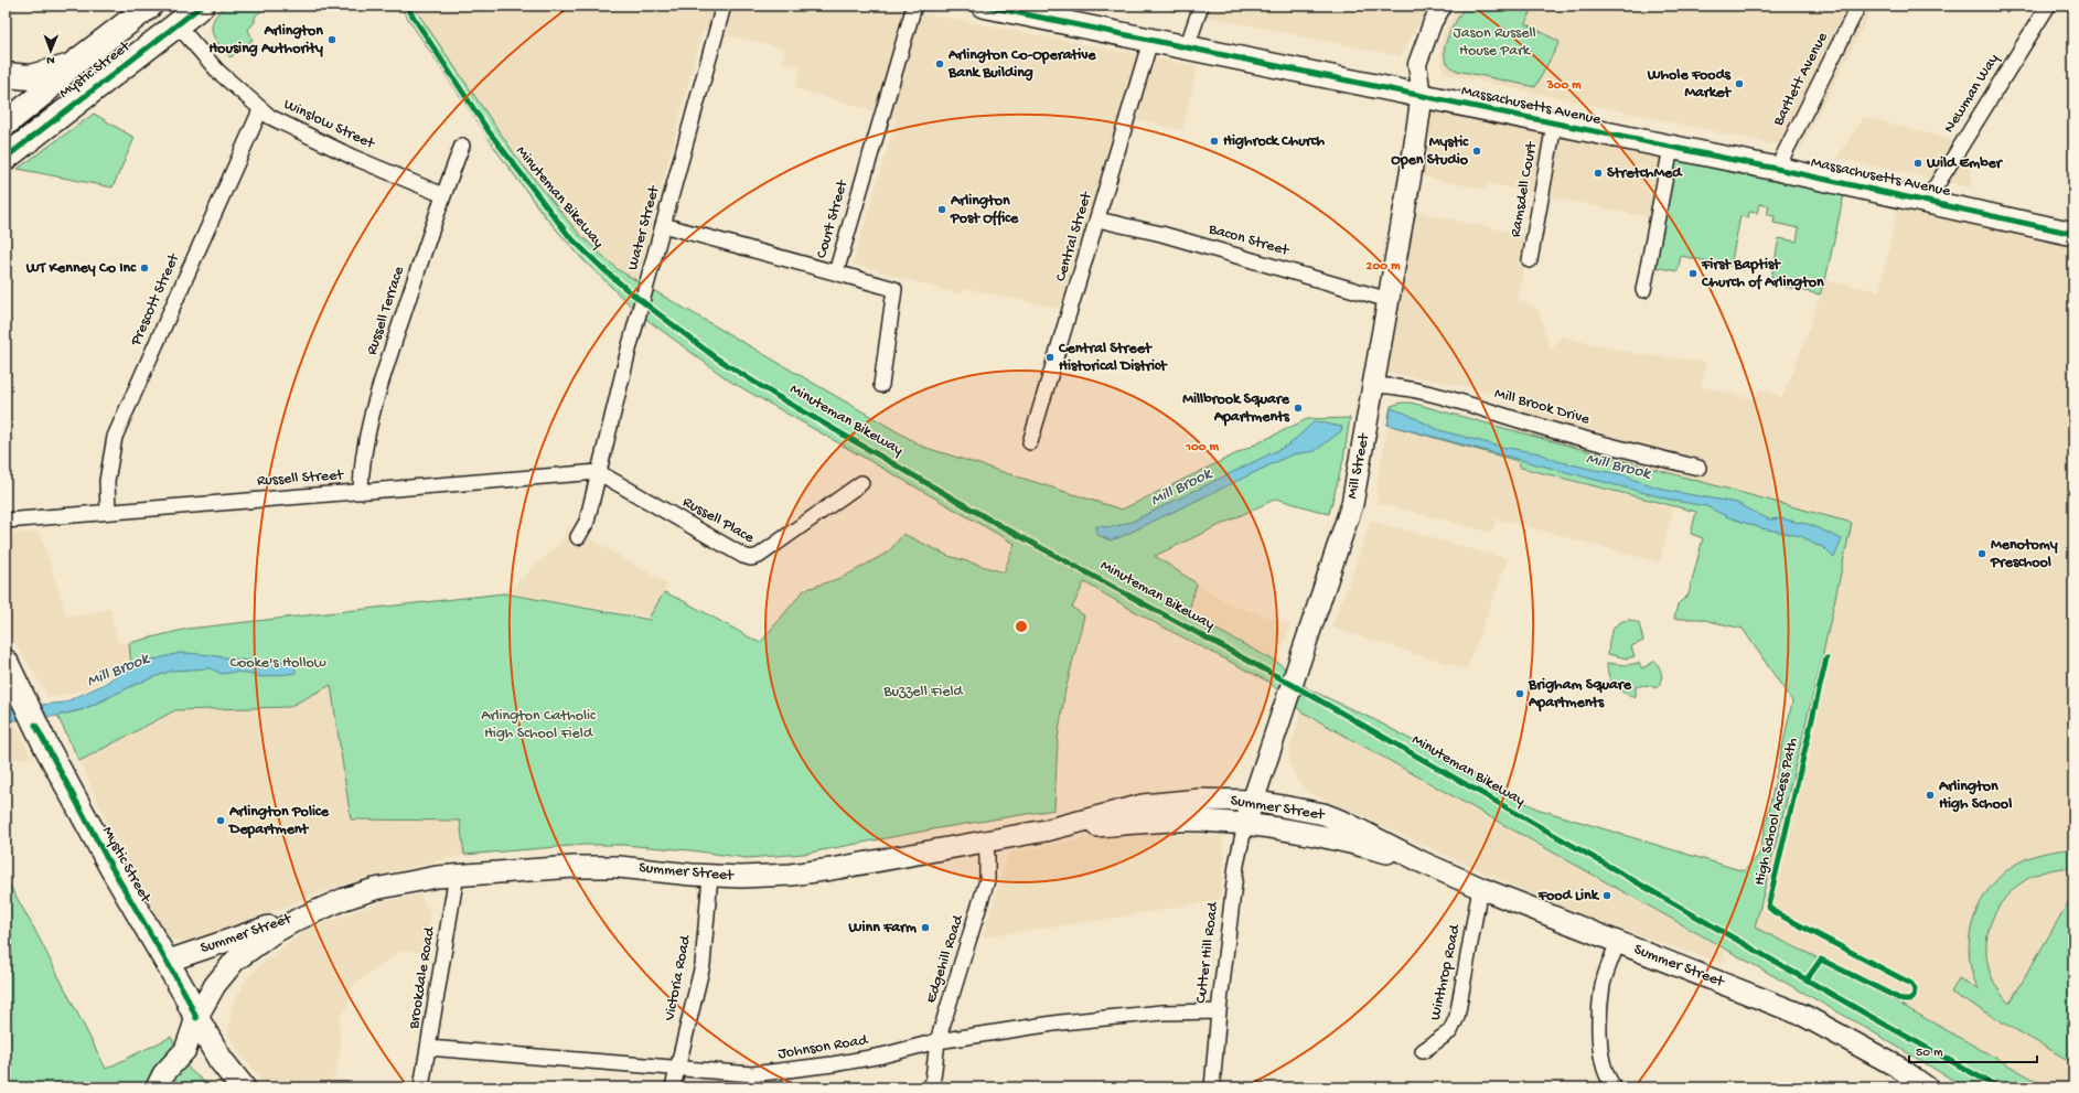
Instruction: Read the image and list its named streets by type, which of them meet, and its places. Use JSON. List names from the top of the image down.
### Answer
{
  "streets": {
    "highway": ["Mystic Street"],
    "main road": ["Massachusetts Avenue", "Mill Street", "Summer Street"],
    "street": [
      "Bartlett Avenue",
      "Newman Way",
      "Winslow Street",
      "Ramsdell Court",
      "Court Street",
      "Water Street",
      "Central Street",
      "Bacon Street",
      "Prescott Street",
      "Russell Terrace",
      "Mill Brook Drive",
      "Russell Street",
      "Russell Place",
      "Cutter Hill Road",
      "Edgehill Road",
      "Winthrop Road",
      "Brookdale Road",
      "Victoria Road",
      "Johnson Road"
    ],
    "cycle path": ["Minuteman Bikeway", "High School Access Path"]
  },
  "crossings": [
    ["Mystic Street", "Winslow Street"],
    ["Mystic Street", "Summer Street"],
    ["Bartlett Avenue", "Massachusetts Avenue"],
    ["Newman Way", "Massachusetts Avenue"],
    ["Massachusetts Avenue", "Ramsdell Court"],
    ["Massachusetts Avenue", "Central Street"],
    ["Massachusetts Avenue", "Mill Street"],
    ["Winslow Street", "Prescott Street"],
    ["Winslow Street", "Russell Terrace"],
    ["Court Street", "Water Street"],
    ["Water Street", "Russell Street"],
    ["Water Street", "Russell Place"],
    ["Central Street", "Bacon Street"],
    ["Bacon Street", "Mill Street"],
    ["Prescott Street", "Russell Street"],
    ["Russell Terrace", "Russell Street"],
    ["Mill Brook Drive", "Mill Street"],
    ["Mill Street", "Summer Street"],
    ["Mill Street", "Cutter Hill Road"],
    ["Russell Street", "Russell Place"],
    ["Summer Street", "Cutter Hill Road"],
    ["Summer Street", "Edgehill Road"],
    ["Summer Street", "Winthrop Road"],
    ["Summer Street", "Brookdale Road"],
    ["Summer Street", "Victoria Road"],
    ["Cutter Hill Road", "Johnson Road"],
    ["Edgehill Road", "Johnson Road"],
    ["Brookdale Road", "Johnson Road"],
    ["Victoria Road", "Johnson Road"]
  ],
  "water": ["Mill Brook"],
  "parks": [
    "Jason Russell House Park",
    "Cooke's Hollow",
    "Buzzell Field",
    "Arlington Catholic High School Field"
  ],
  "places": [
    "Arlington Housing Authority",
    "Arlington Co-Operative Bank Building",
    "Whole Foods Market",
    "Highrock Church",
    "Mystic Open Studio",
    "Wild Ember",
    "StretchMed",
    "Arlington Post Office",
    "WT Kenney Co Inc",
    "First Baptist Church of Arlington",
    "Central Street Historical District",
    "Millbrook Square Apartments",
    "Menotomy Preschool",
    "Brigham Square Apartments",
    "Arlington High School",
    "Arlington Police Department",
    "Food Link",
    "Winn Farm"
  ],
  "scale_bar": "50 m",
  "north": "bottom",
  "rings": ["300 m", "200 m", "100 m"]
}
